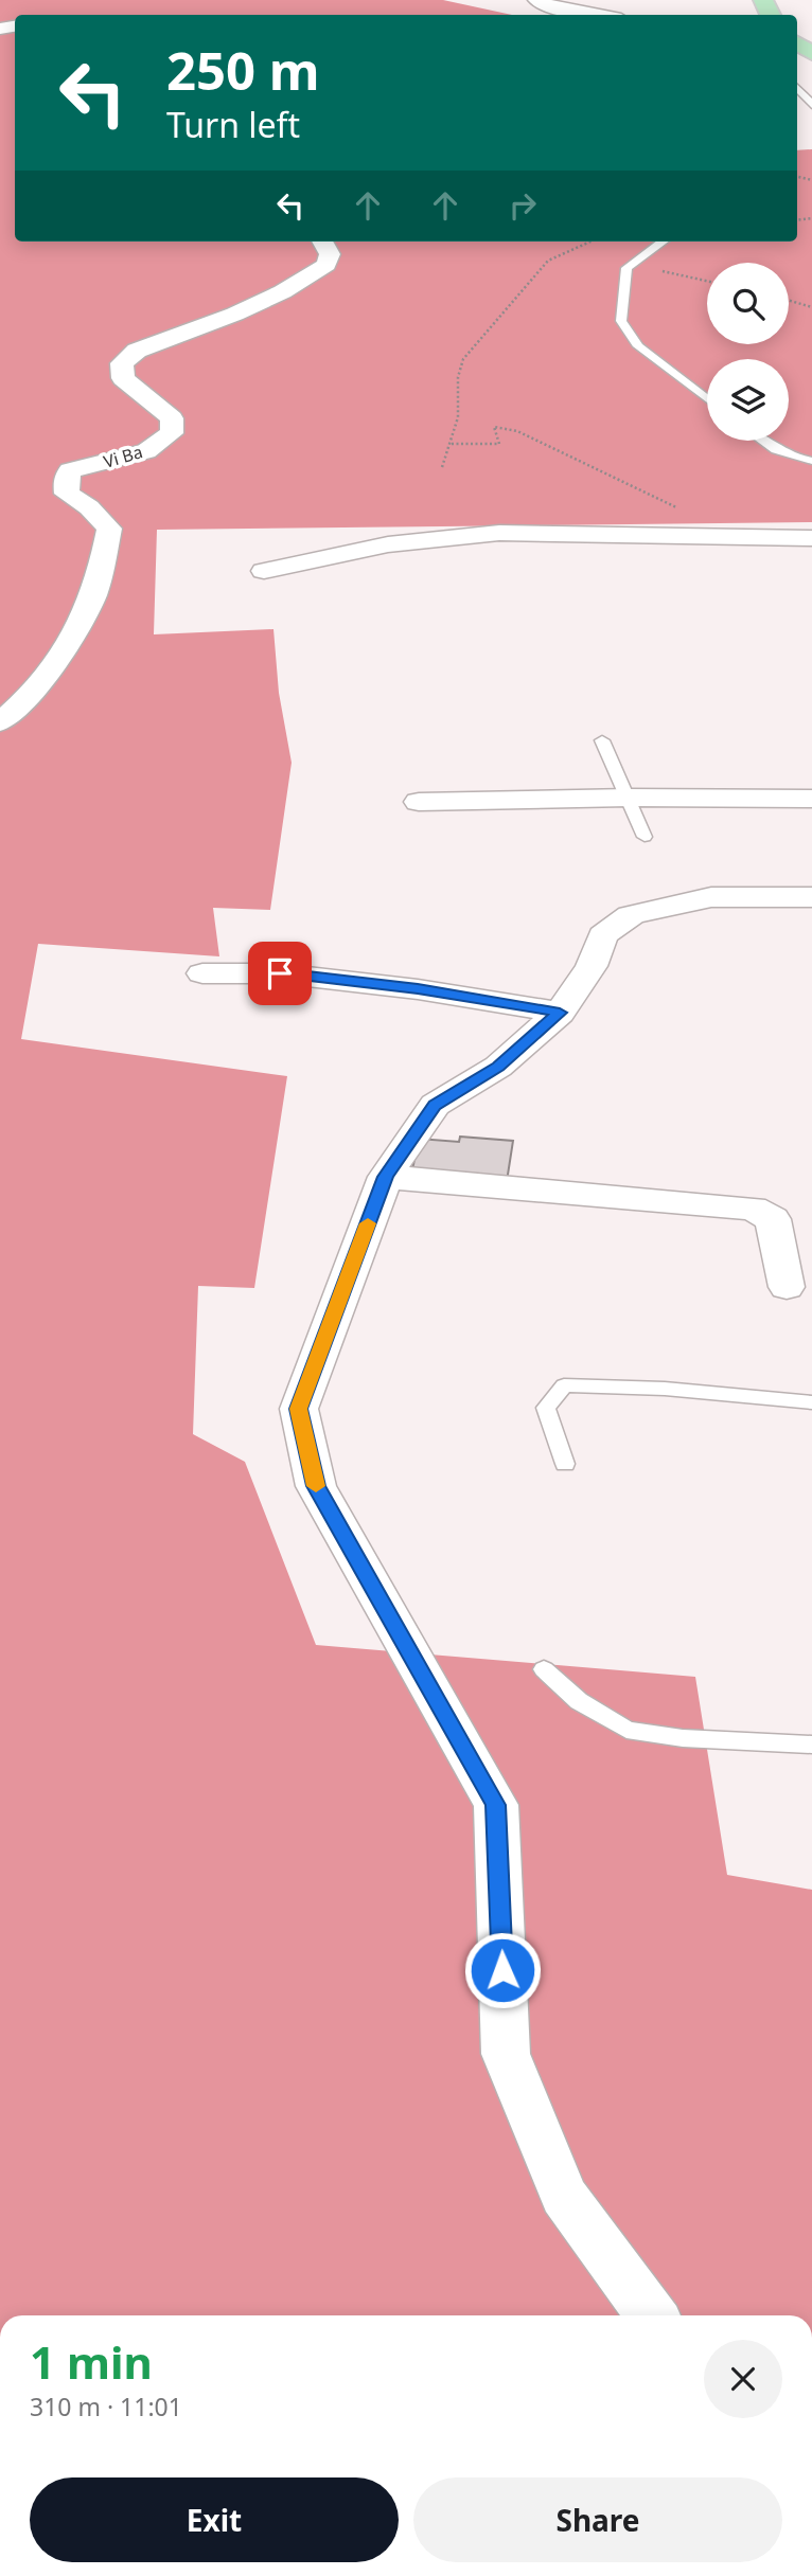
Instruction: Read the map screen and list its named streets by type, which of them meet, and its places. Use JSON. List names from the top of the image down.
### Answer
{
  "streets": {
    "street": ["Vi Ba"]
  },
  "page": {
    "turn": ["250 m", "Turn left"],
    "heading": ["1 min", "310 m · 11:01"],
    "buttons": ["Exit", "Share"]
  }
}
